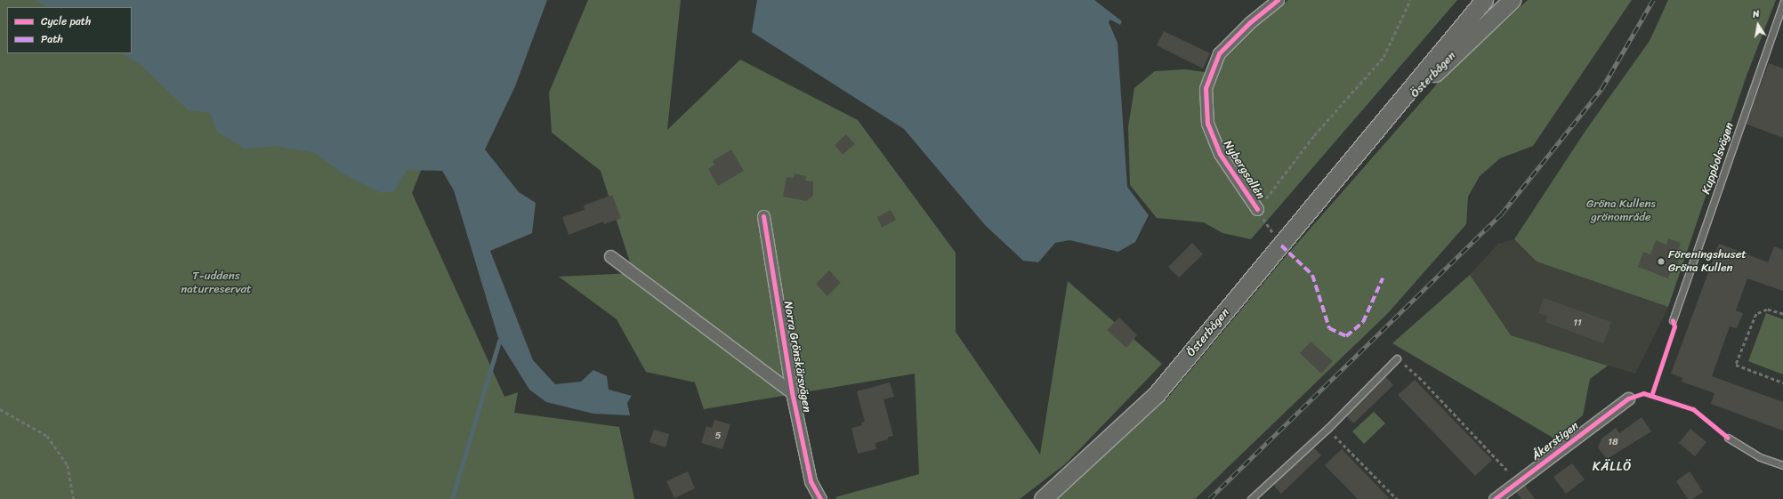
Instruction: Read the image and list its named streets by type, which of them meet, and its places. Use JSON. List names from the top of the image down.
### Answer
{
  "streets": {
    "main road": ["Österbågen"],
    "street": ["Nybergsallén", "Norra Grönskärsvägen", "Åkerstigen"],
    "lane": ["Kuppbolsvägen"]
  },
  "districts": ["KÄLLÖ"],
  "parks": ["Gröna Kullens grönområde", "T-uddens naturreservat"],
  "places": ["Föreningshuset Gröna Kullen"],
  "house_numbers": ["11", "5", "18"],
  "legend": ["Cycle path", "Path"],
  "north": "top"
}
